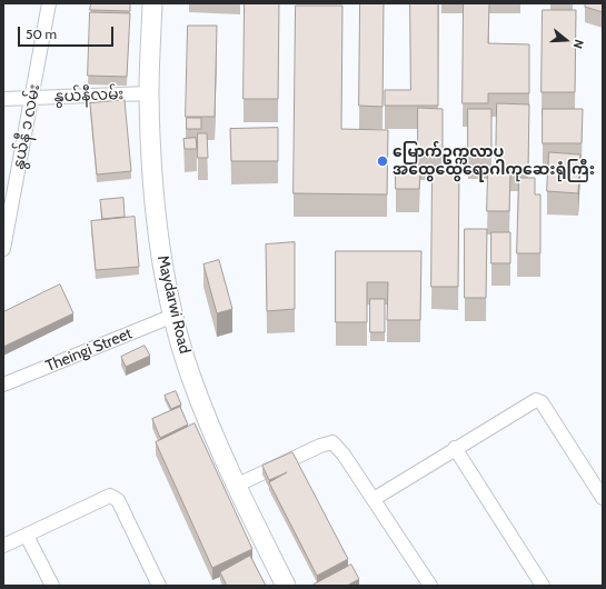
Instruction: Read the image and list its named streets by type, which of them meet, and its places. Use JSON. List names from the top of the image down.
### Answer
{
  "streets": {
    "street": [
      "နွယ်နီလမ်း",
      "နွယ်နီ ၁ လမ်း",
      "Maydarwi Road",
      "Theingi Street"
    ]
  },
  "crossings": [
    ["နွယ်နီလမ်း", "နွယ်နီ ၁ လမ်း"],
    ["နွယ်နီလမ်း", "Maydarwi Road"],
    ["Maydarwi Road", "Theingi Street"]
  ],
  "places": ["မြောက်ဥက္ကလာပ အထွေထွေရောဂါကုဆေးရုံကြီး"],
  "scale_bar": "50 m",
  "north": "right"
}
